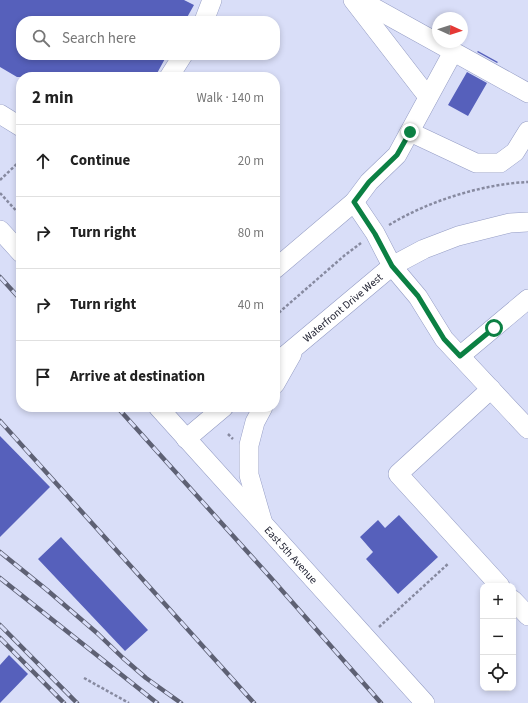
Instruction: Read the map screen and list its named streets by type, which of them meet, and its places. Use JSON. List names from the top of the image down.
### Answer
{
  "streets": {
    "street": ["Waterfront Drive West", "East 5th Avenue"]
  },
  "north": "right",
  "page": {
    "search": "Search here",
    "heading": ["2 min", "Walk · 140 m"],
    "list": [
      ["Continue", "20 m"],
      ["Turn right", "80 m"],
      ["Turn right", "40 m"],
      "Arrive at destination"
    ],
    "map_buttons": ["+", "−"]
  }
}
